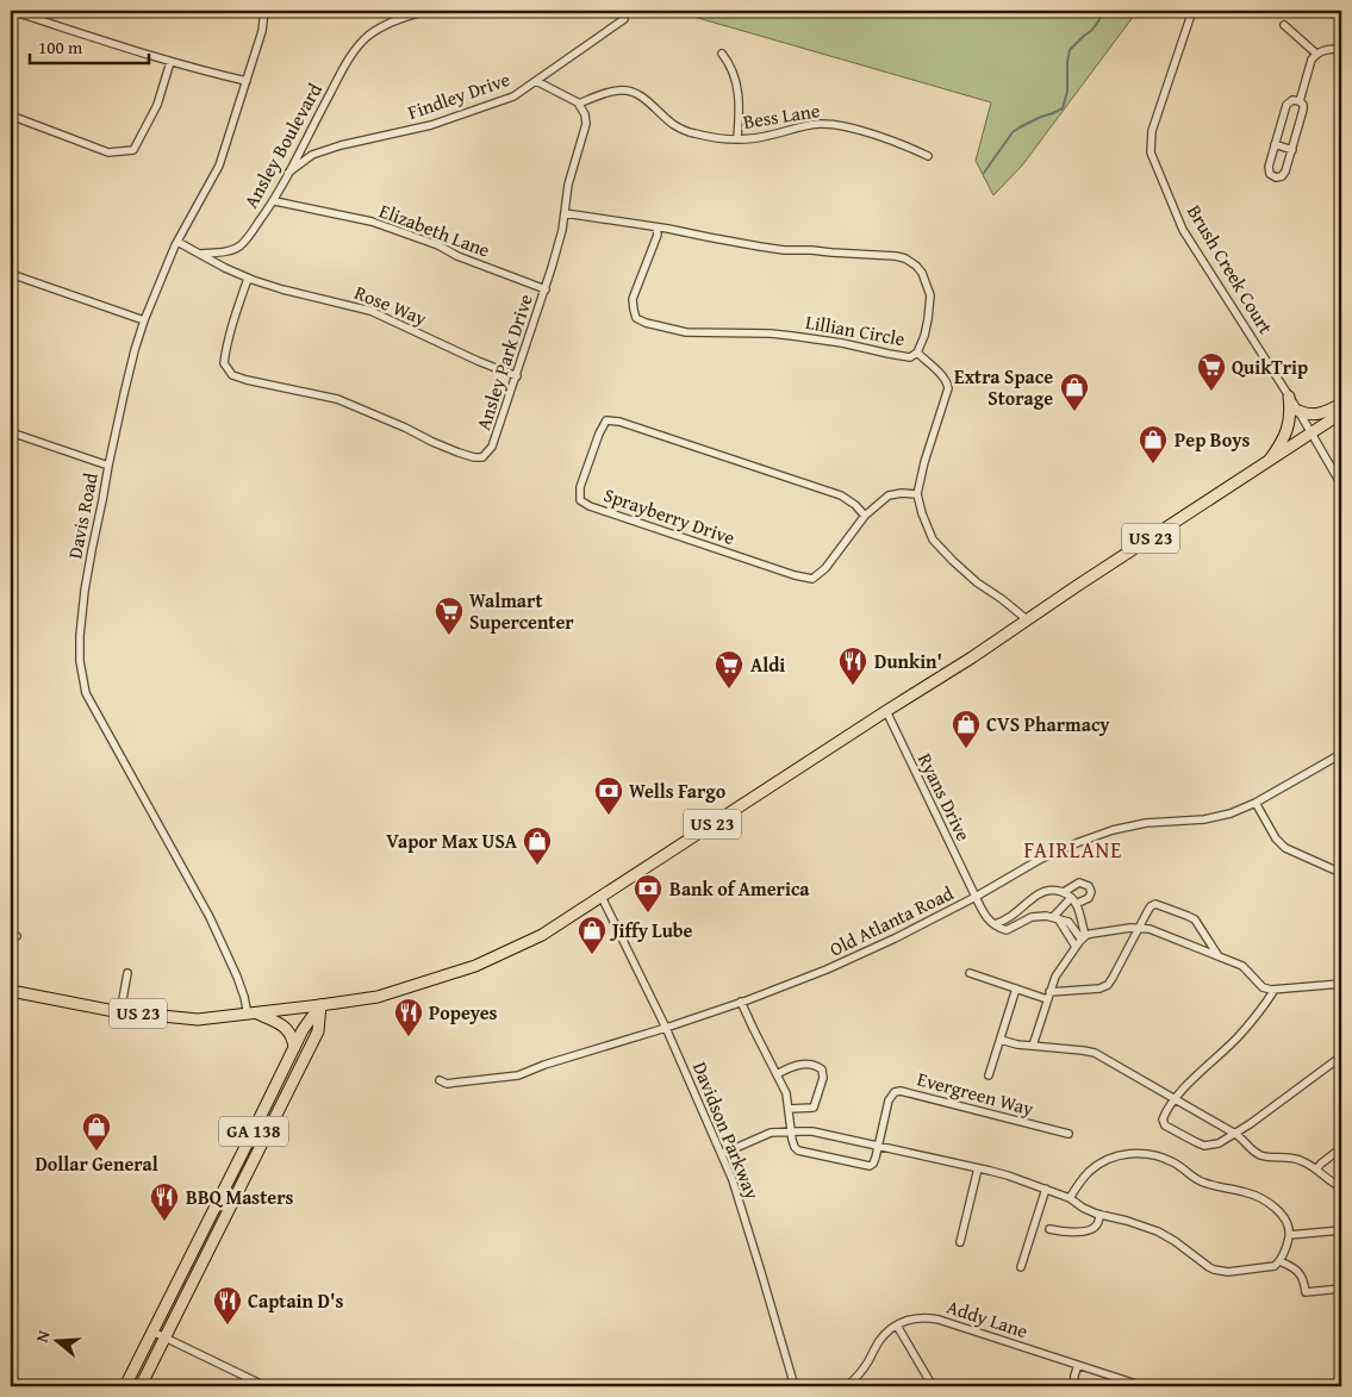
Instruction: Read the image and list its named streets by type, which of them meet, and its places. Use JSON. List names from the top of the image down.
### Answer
{
  "streets": {
    "main road": ["US 23", "GA 138"],
    "street": [
      "Findley Drive",
      "Bess Lane",
      "Ansley Boulevard",
      "Elizabeth Lane",
      "Brush Creek Court",
      "Rose Way",
      "Lillian Circle",
      "Ansley Park Drive",
      "Davis Road",
      "Sprayberry Drive",
      "Ryans Drive",
      "Old Atlanta Road",
      "Evergreen Way",
      "Davidson Parkway",
      "Addy Lane"
    ]
  },
  "crossings": [
    ["Findley Drive", "Ansley Boulevard"],
    ["Bess Lane", "Ansley Park Drive"],
    ["Ansley Boulevard", "Elizabeth Lane"],
    ["Elizabeth Lane", "Ansley Park Drive"],
    ["Brush Creek Court", "US 23"],
    ["Rose Way", "Ansley Park Drive"],
    ["Lillian Circle", "Ansley Park Drive"],
    ["Davis Road", "US 23"],
    ["US 23", "Ryans Drive"],
    ["US 23", "Davidson Parkway"],
    ["US 23", "GA 138"],
    ["Ryans Drive", "Old Atlanta Road"],
    ["Old Atlanta Road", "Davidson Parkway"]
  ],
  "districts": ["FAIRLANE"],
  "places": {
    "supermarket": ["QuikTrip", "Walmart Supercenter", "Aldi"],
    "shop": [
      "Extra Space Storage",
      "Pep Boys",
      "CVS Pharmacy",
      "Vapor Max USA",
      "Jiffy Lube",
      "Dollar General"
    ],
    "restaurant": [
      "Dunkin'",
      "Popeyes",
      "BBQ Masters",
      "Captain D's"
    ],
    "bank": ["Wells Fargo", "Bank of America"]
  },
  "scale_bar": "100 m",
  "north": "left"
}
